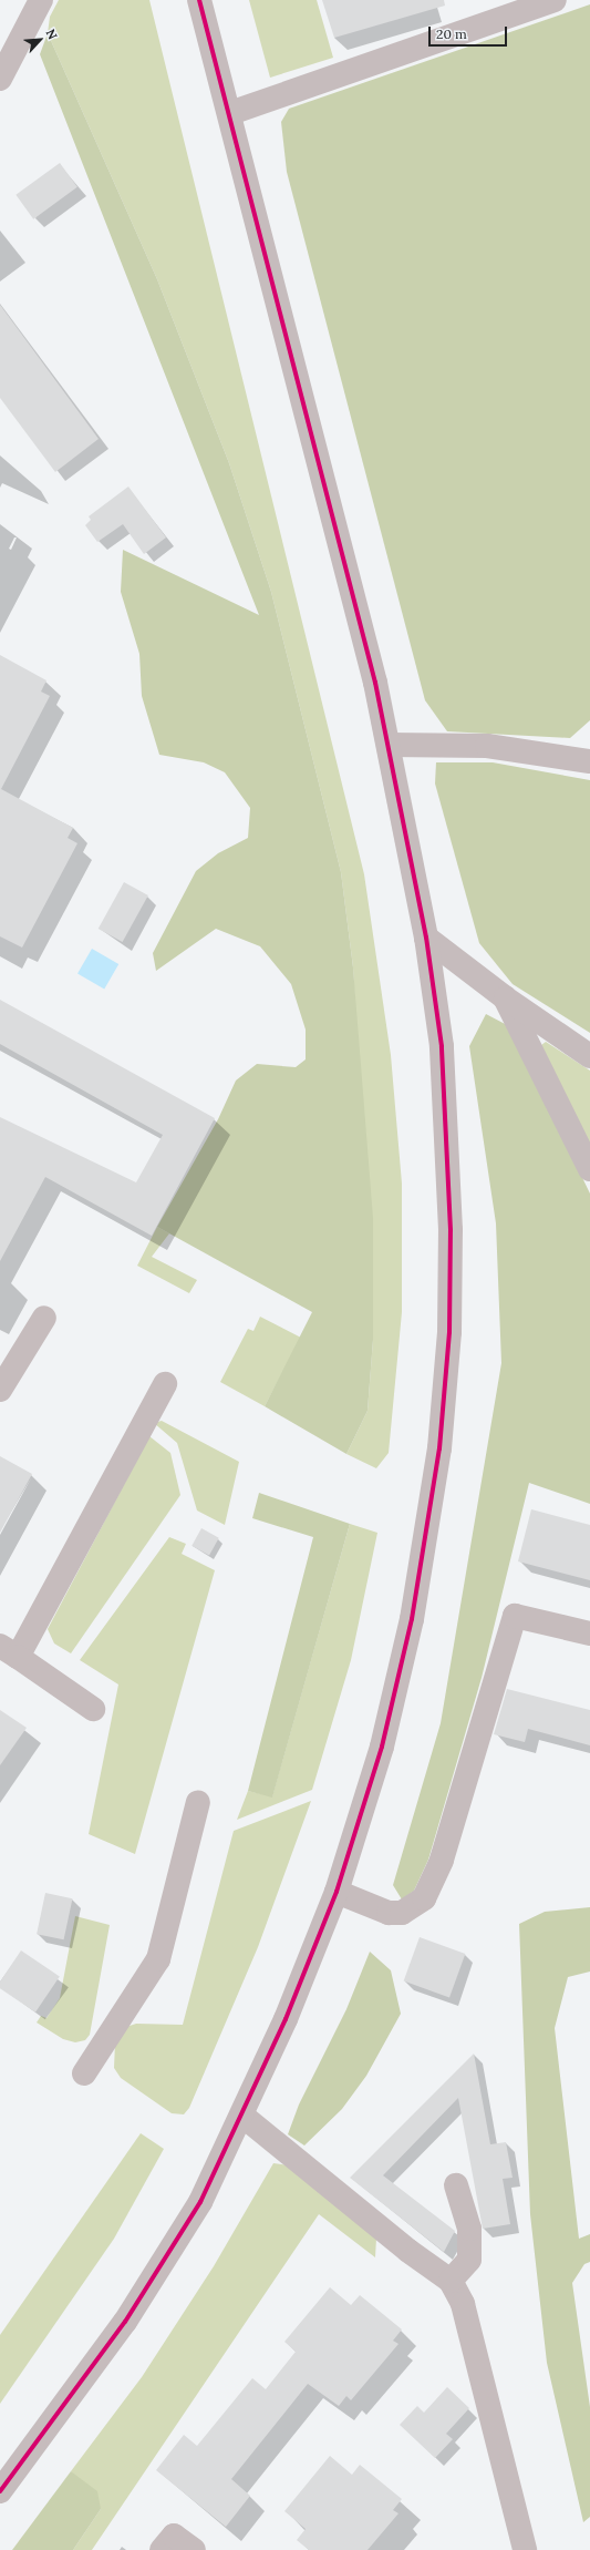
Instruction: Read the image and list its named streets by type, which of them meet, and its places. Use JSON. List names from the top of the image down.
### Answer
{
  "scale_bar": "20 m",
  "north": "top right"
}
